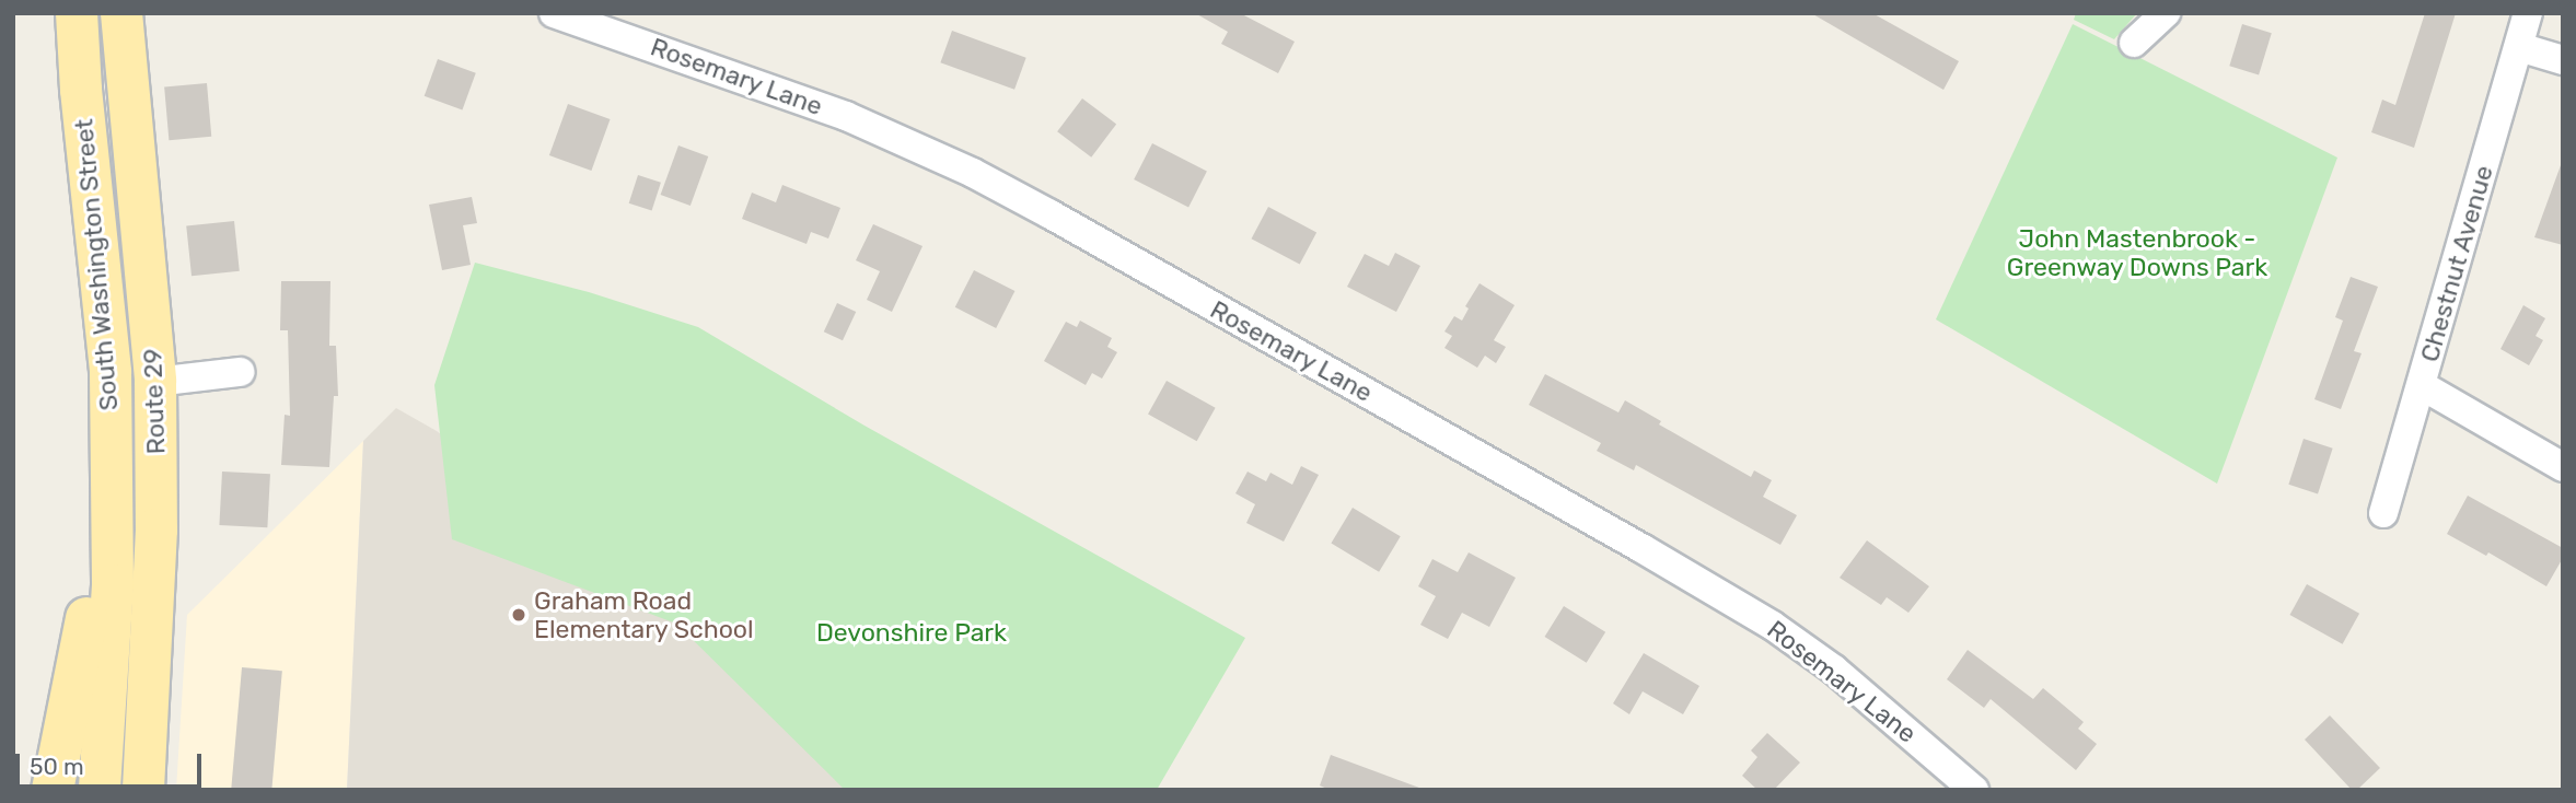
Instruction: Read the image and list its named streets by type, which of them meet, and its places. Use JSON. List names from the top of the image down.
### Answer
{
  "streets": {
    "main road": ["South Washington Street", "Route 29"],
    "street": ["Rosemary Lane", "Chestnut Avenue"]
  },
  "parks": ["John Mastenbrook - Greenway Downs Park", "Devonshire Park"],
  "places": ["Graham Road Elementary School"],
  "scale_bar": "50 m"
}
